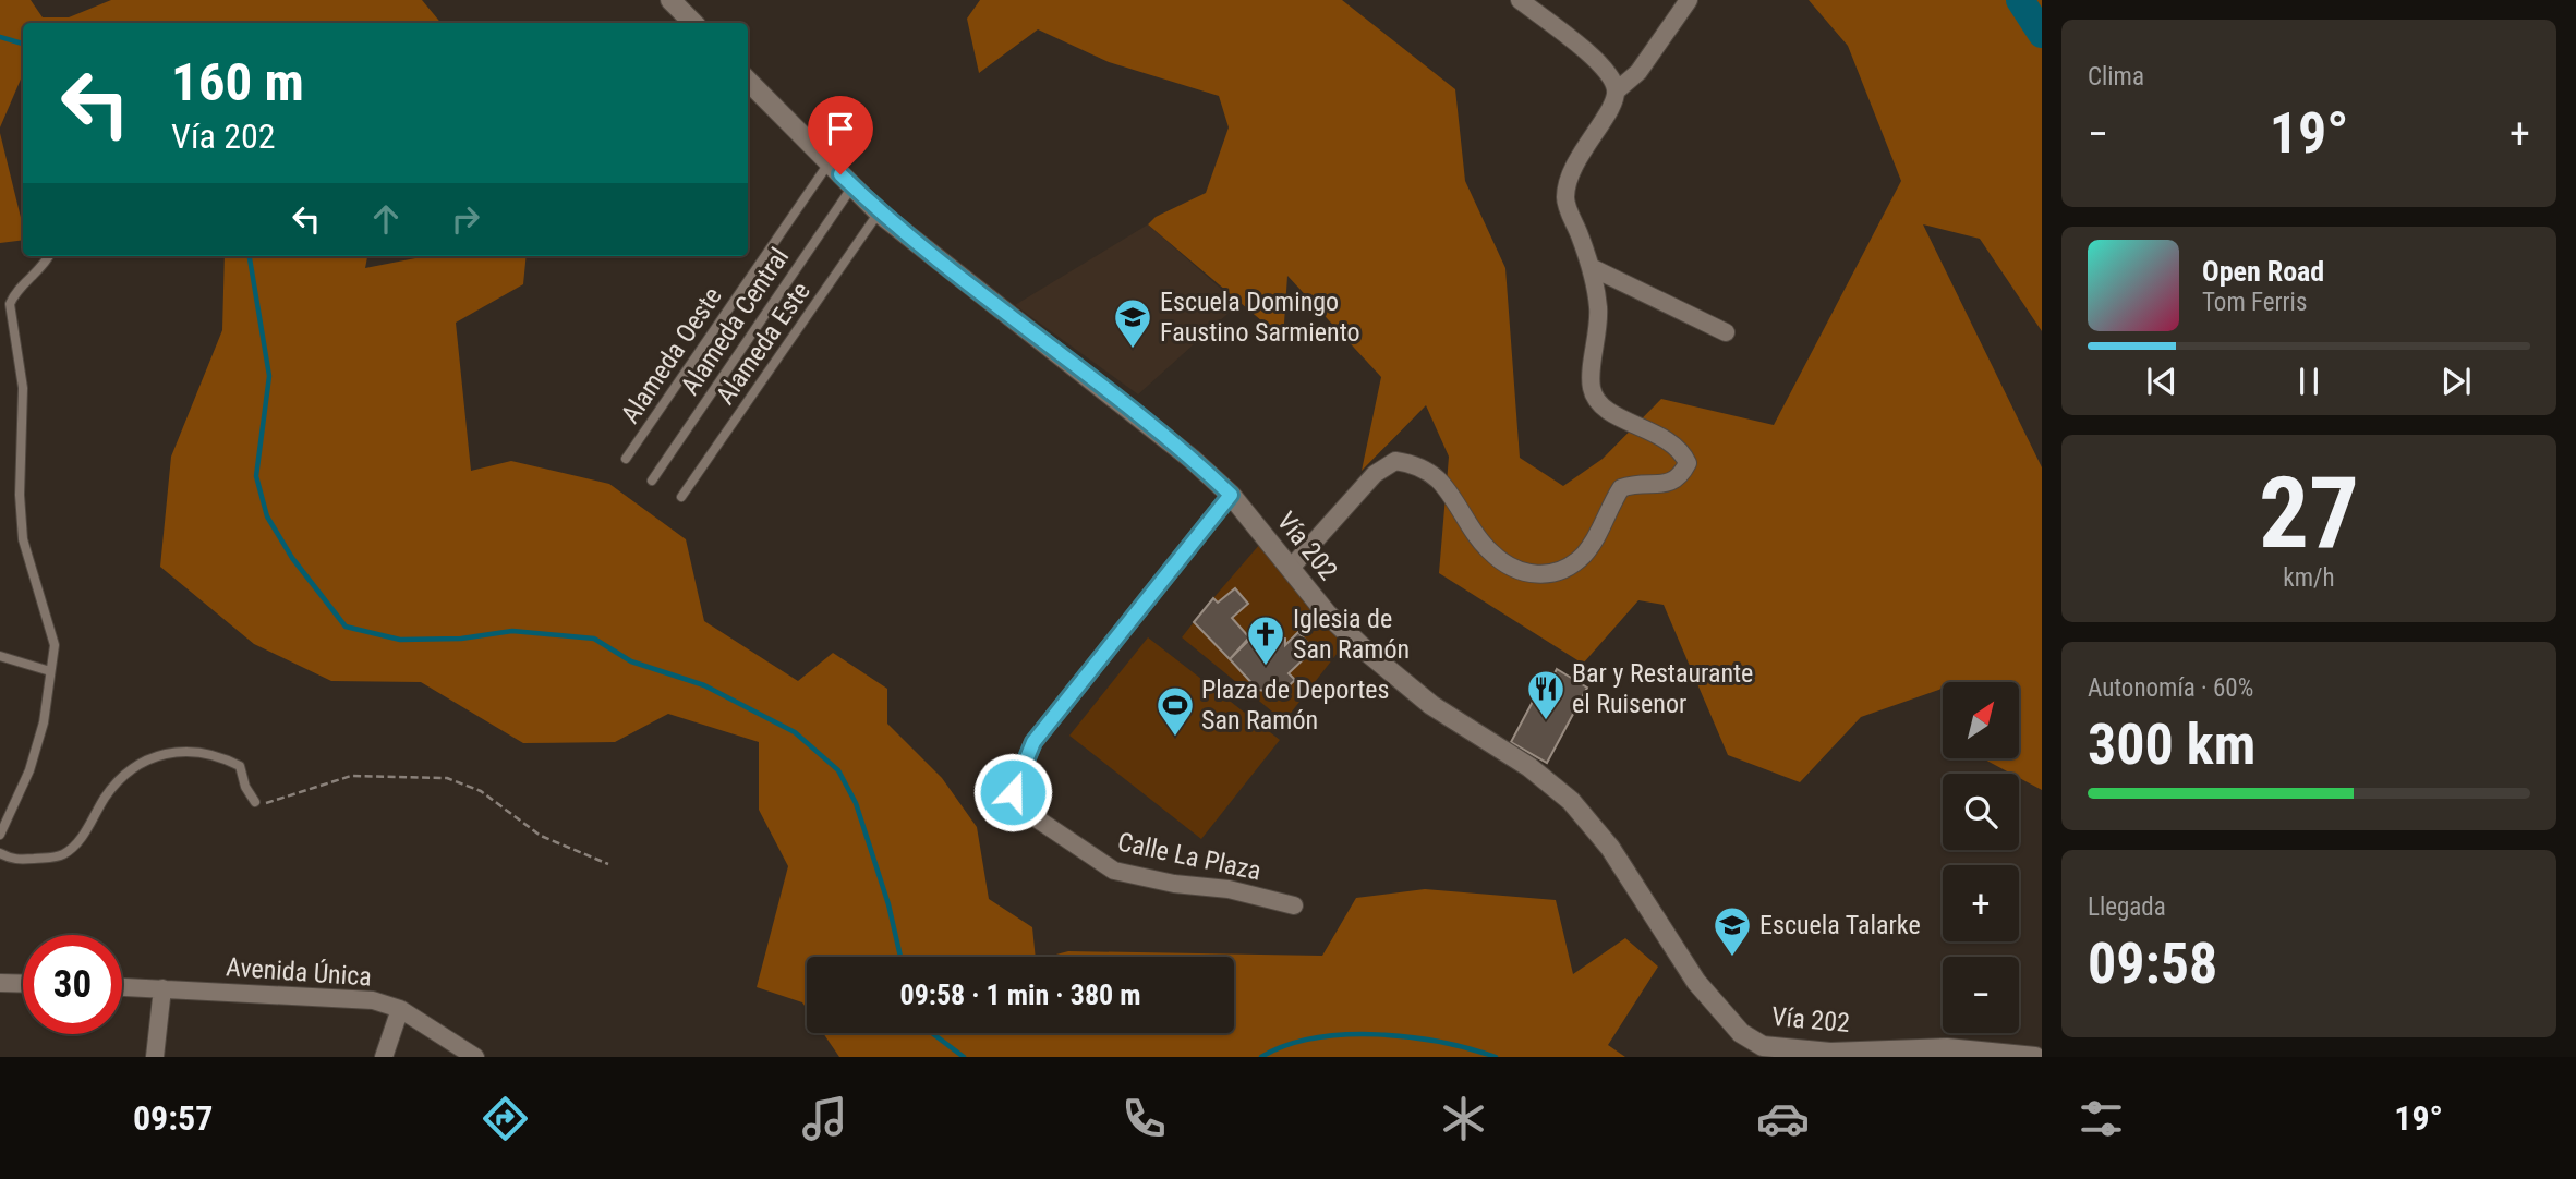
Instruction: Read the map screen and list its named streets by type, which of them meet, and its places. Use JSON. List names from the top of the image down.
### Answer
{
  "streets": {
    "main road": ["Vía 202"],
    "street": ["Calle La Plaza", "Avenida Única"],
    "lane": ["Alameda Central", "Alameda Este", "Alameda Oeste"]
  },
  "crossings": [
    ["Alameda Central", "Vía 202"],
    ["Alameda Este", "Vía 202"],
    ["Alameda Oeste", "Vía 202"],
    ["Vía 202", "Calle La Plaza"]
  ],
  "places": {
    "school or university": ["Escuela Domingo Faustino Sarmiento", "Escuela Talarke"],
    "church": ["Iglesia de San Ramón"],
    "restaurant": ["Bar y Restaurante el Ruisenor"],
    "sports": ["Plaza de Deportes San Ramón"]
  },
  "north": "top right",
  "page": {
    "tile": [
      "Clima",
      ["27", "km/h"],
      ["Autonomía · 60%", "300 km"],
      ["Llegada", "09:58"]
    ],
    "turn": ["160 m", "Vía 202"],
    "heat": ["−", "19°", "+"],
    "song": ["Open Road", "Tom Ferris"],
    "map_buttons": ["+", "−"],
    "limit": "30",
    "trip": "09:58 · 1 min · 380 m",
    "tabs": ["09:57", "19°"]
  }
}
